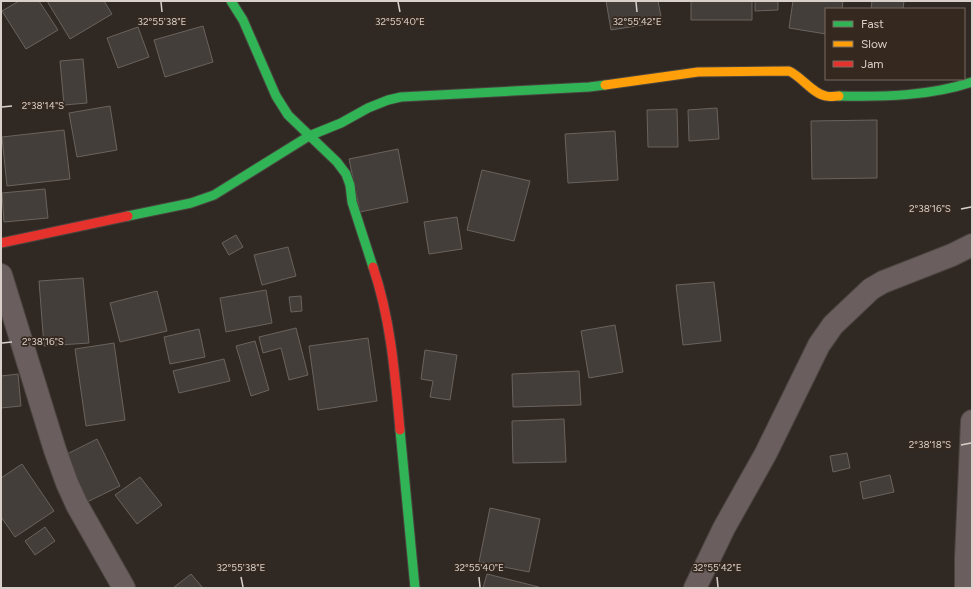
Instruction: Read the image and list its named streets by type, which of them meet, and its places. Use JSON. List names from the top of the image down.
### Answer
{
  "legend": ["Fast", "Slow", "Jam"],
  "coordinates": [
    "32°55'38\"E",
    "32°55'40\"E",
    "32°55'42\"E",
    "2°38'14\"S",
    "2°38'16\"S",
    "2°38'18\"S"
  ]
}
